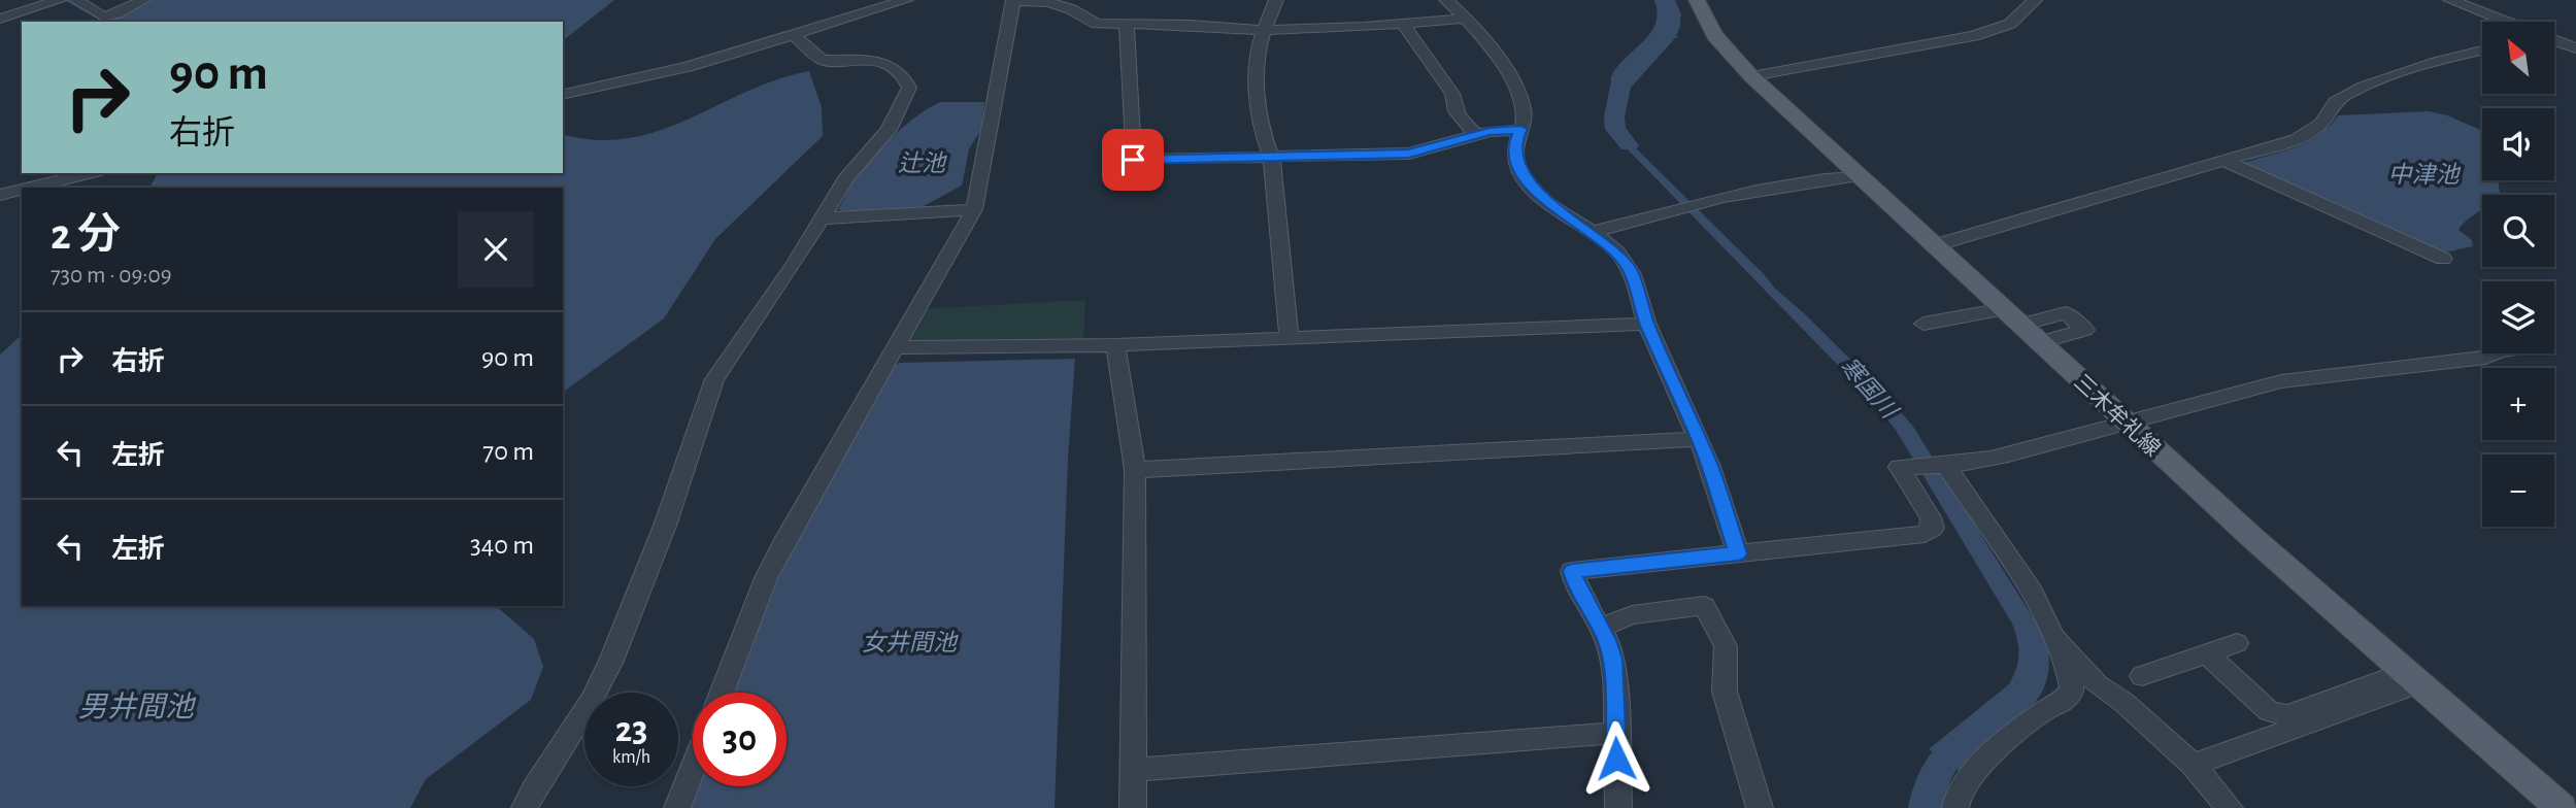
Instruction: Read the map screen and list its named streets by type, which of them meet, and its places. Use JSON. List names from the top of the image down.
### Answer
{
  "streets": {
    "main road": ["三木牟礼線"]
  },
  "water": [
    "辻池",
    "中津池",
    "寒国川",
    "女井間池",
    "男井間池"
  ],
  "north": "top left",
  "page": {
    "map_buttons": ["+", "−"],
    "turn": ["90 m", "右折"],
    "heading": ["2 分", "730 m · 09:09"],
    "list": [
      {
        "name": "右折",
        "value": "90 m"
      },
      {
        "name": "左折",
        "value": "70 m"
      },
      {
        "name": "左折",
        "value": "340 m"
      }
    ],
    "speed": "23 km/h",
    "limit": "30"
  }
}
